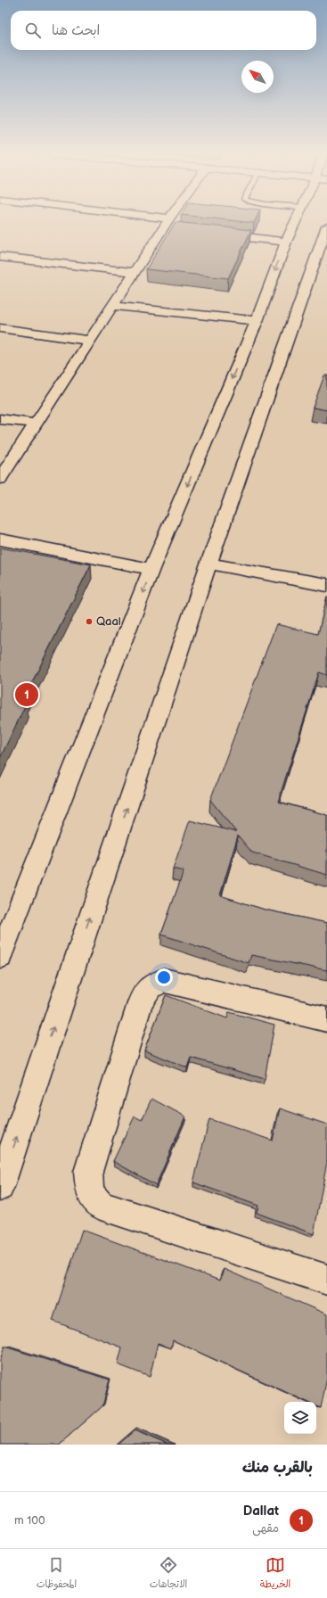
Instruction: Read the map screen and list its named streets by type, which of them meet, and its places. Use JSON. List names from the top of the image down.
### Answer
{
  "places": ["Qaal"],
  "north": "top left",
  "page": {
    "search": "ابحث هنا",
    "pins": "1",
    "heading": "بالقرب منك",
    "list": [
      {
        "mark": "1",
        "name": "Dallat",
        "note": "مقهى",
        "value": "100 m"
      }
    ],
    "nav": ["الخريطة", "الاتجاهات", "المحفوظات"]
  }
}
